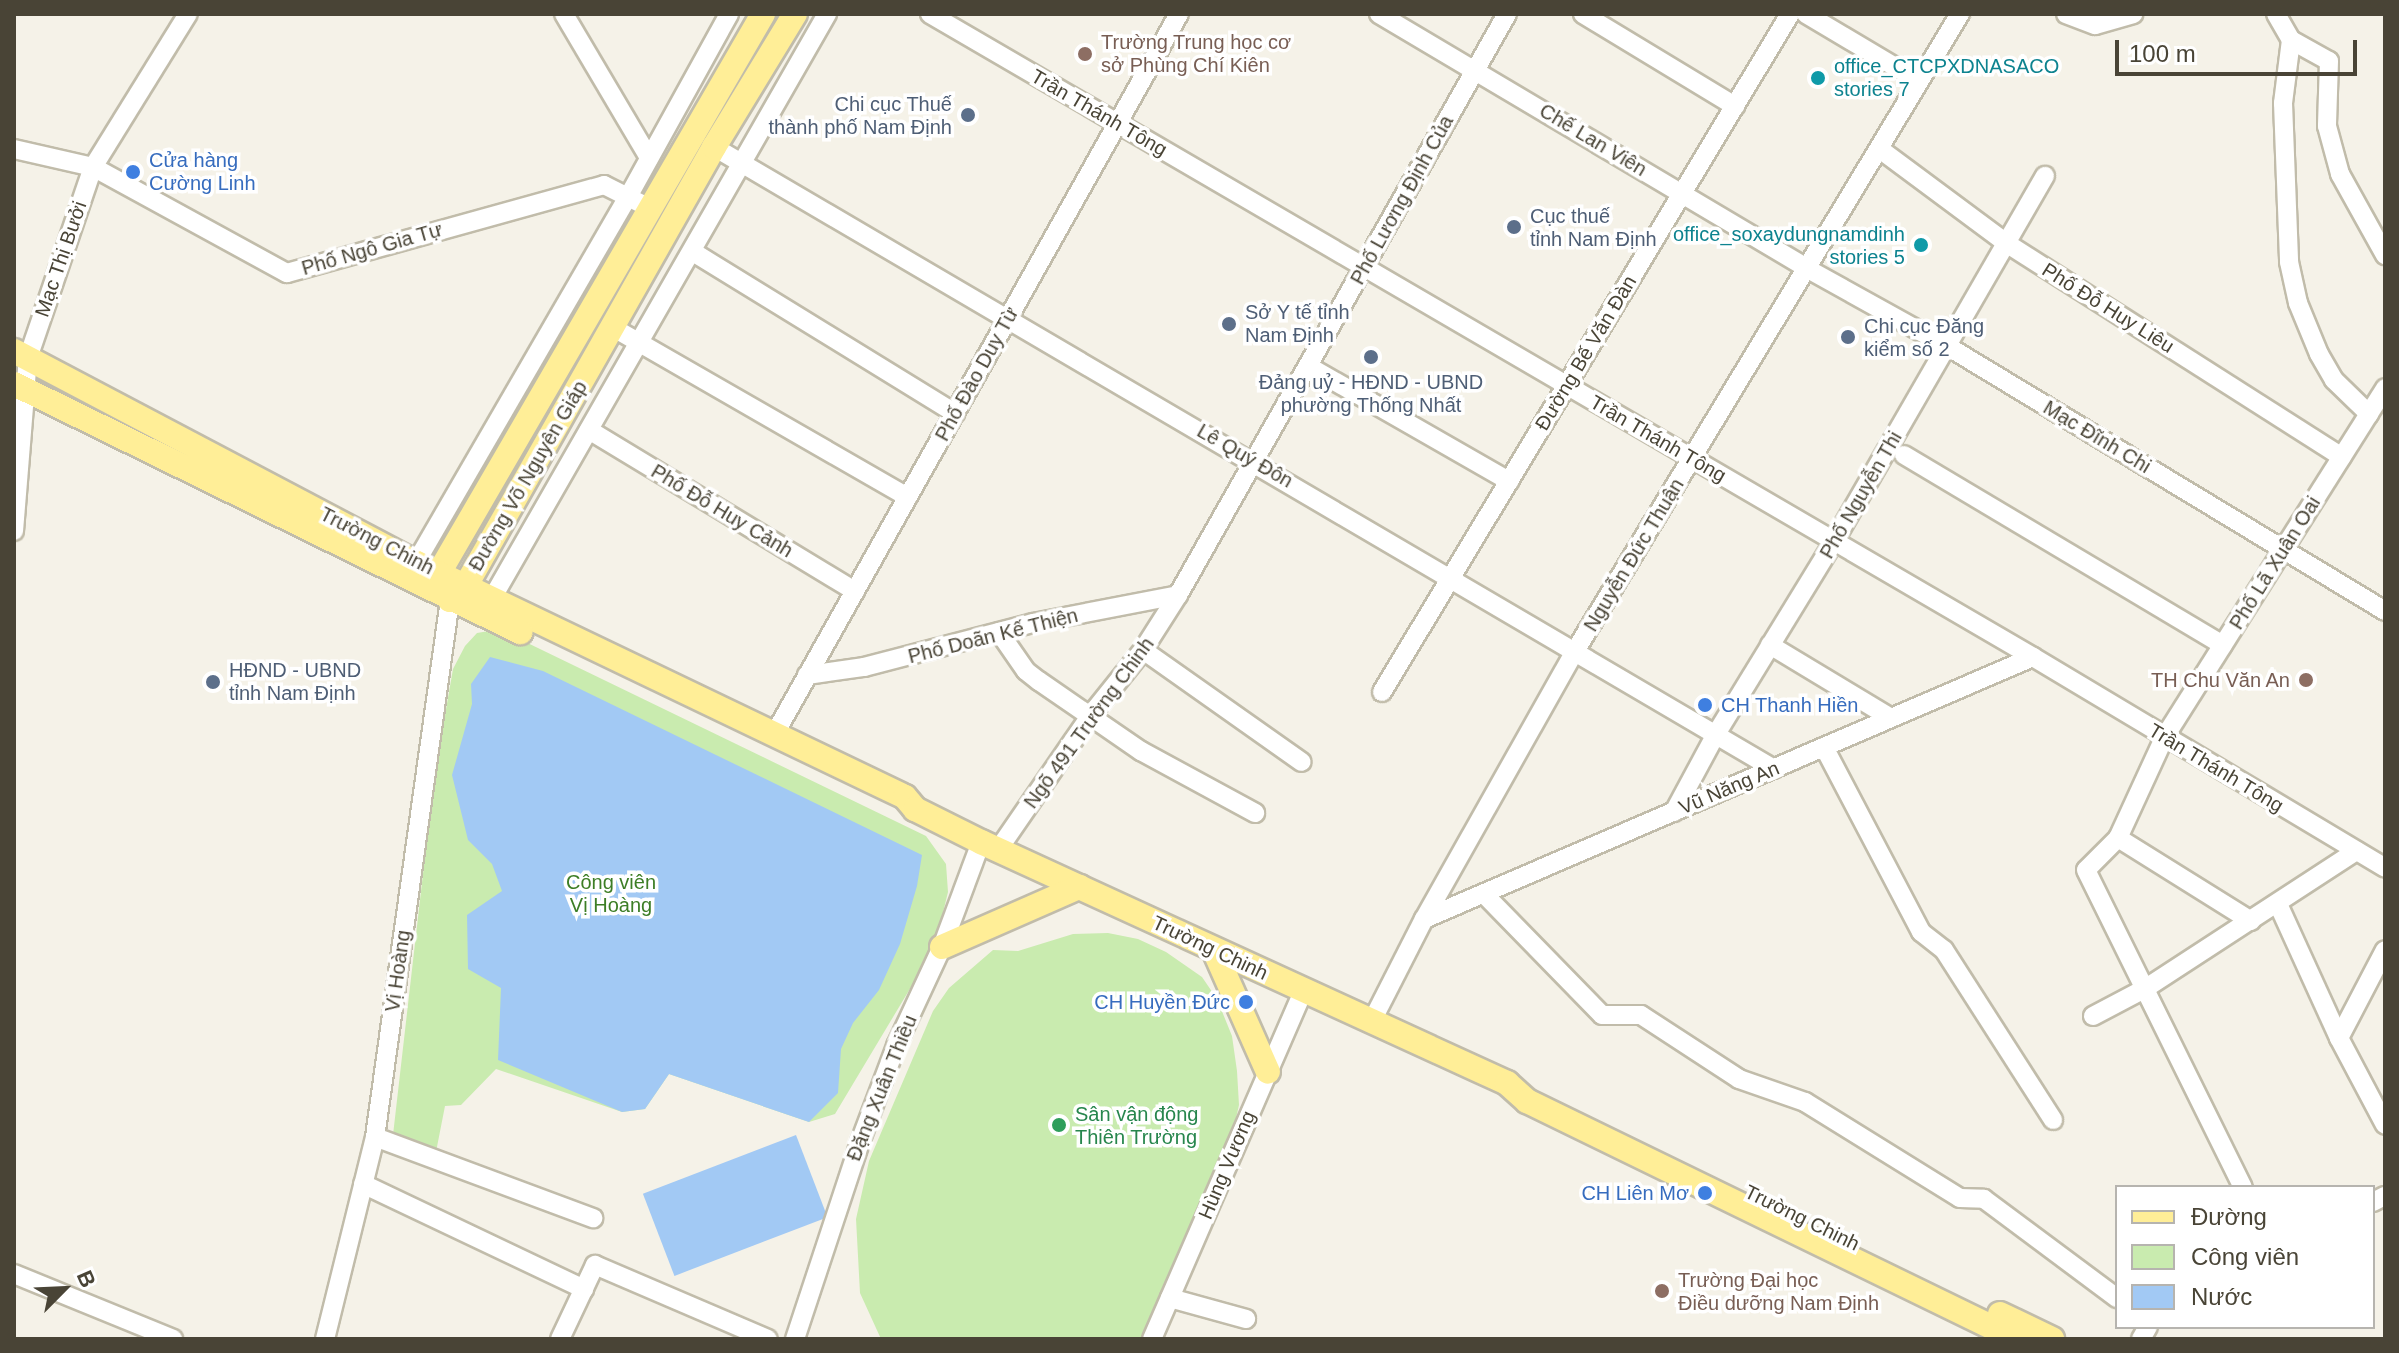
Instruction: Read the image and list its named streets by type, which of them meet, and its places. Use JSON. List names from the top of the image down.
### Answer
{
  "streets": {
    "main road": ["Đường Võ Nguyên Giáp", "Trường Chinh"],
    "street": [
      "Trần Thánh Tông",
      "Chế Lan Viên",
      "Phố Lương Định Của",
      "Phố Ngô Gia Tự",
      "Mạc Thị Bưởi",
      "Phố Đỗ Huy Liêu",
      "Đường Bế Văn Đàn",
      "Phố Đào Duy Từ",
      "Mạc Đĩnh Chi",
      "Lê Quý Đôn",
      "Phố Nguyễn Thi",
      "Phố Đỗ Huy Cảnh",
      "Nguyễn Đức Thuận",
      "Phố Lã Xuân Oai",
      "Phố Doãn Kế Thiện",
      "Ngõ 491 Trường Chinh",
      "Vũ Năng An",
      "Vị Hoàng",
      "Đặng Xuân Thiều",
      "Hùng Vương"
    ]
  },
  "crossings": [
    ["Trần Thánh Tông", "Phố Lương Định Của"],
    ["Trần Thánh Tông", "Đường Bế Văn Đàn"],
    ["Trần Thánh Tông", "Phố Đào Duy Từ"],
    ["Trần Thánh Tông", "Phố Nguyễn Thi"],
    ["Trần Thánh Tông", "Nguyễn Đức Thuận"],
    ["Trần Thánh Tông", "Phố Lã Xuân Oai"],
    ["Trần Thánh Tông", "Vũ Năng An"],
    ["Chế Lan Viên", "Phố Lương Định Của"],
    ["Chế Lan Viên", "Đường Bế Văn Đàn"],
    ["Chế Lan Viên", "Mạc Đĩnh Chi"],
    ["Chế Lan Viên", "Nguyễn Đức Thuận"],
    ["Phố Lương Định Của", "Lê Quý Đôn"],
    ["Phố Lương Định Của", "Phố Doãn Kế Thiện"],
    ["Phố Lương Định Của", "Ngõ 491 Trường Chinh"],
    ["Phố Ngô Gia Tự", "Mạc Thị Bưởi"],
    ["Phố Ngô Gia Tự", "Đường Võ Nguyên Giáp"],
    ["Mạc Thị Bưởi", "Trường Chinh"],
    ["Phố Đỗ Huy Liêu", "Phố Nguyễn Thi"],
    ["Phố Đỗ Huy Liêu", "Nguyễn Đức Thuận"],
    ["Phố Đỗ Huy Liêu", "Phố Lã Xuân Oai"],
    ["Đường Bế Văn Đàn", "Lê Quý Đôn"],
    ["Phố Đào Duy Từ", "Lê Quý Đôn"],
    ["Phố Đào Duy Từ", "Phố Đỗ Huy Cảnh"],
    ["Phố Đào Duy Từ", "Trường Chinh"],
    ["Phố Đào Duy Từ", "Phố Doãn Kế Thiện"],
    ["Mạc Đĩnh Chi", "Phố Nguyễn Thi"],
    ["Mạc Đĩnh Chi", "Nguyễn Đức Thuận"],
    ["Mạc Đĩnh Chi", "Phố Lã Xuân Oai"],
    ["Lê Quý Đôn", "Đường Võ Nguyên Giáp"],
    ["Lê Quý Đôn", "Phố Nguyễn Thi"],
    ["Lê Quý Đôn", "Nguyễn Đức Thuận"],
    ["Lê Quý Đôn", "Vũ Năng An"],
    ["Đường Võ Nguyên Giáp", "Phố Đỗ Huy Cảnh"],
    ["Đường Võ Nguyên Giáp", "Trường Chinh"],
    ["Đường Võ Nguyên Giáp", "Vị Hoàng"],
    ["Phố Nguyễn Thi", "Vũ Năng An"],
    ["Trường Chinh", "Nguyễn Đức Thuận"],
    ["Trường Chinh", "Ngõ 491 Trường Chinh"],
    ["Trường Chinh", "Vị Hoàng"],
    ["Trường Chinh", "Đặng Xuân Thiều"],
    ["Trường Chinh", "Hùng Vương"],
    ["Nguyễn Đức Thuận", "Vũ Năng An"],
    ["Phố Doãn Kế Thiện", "Ngõ 491 Trường Chinh"],
    ["Ngõ 491 Trường Chinh", "Đặng Xuân Thiều"]
  ],
  "parks": ["Công viên Vị Hoàng"],
  "places": [
    "Trường Trung học cơ sở Phùng Chí Kiên",
    "office_CTCPXDNASACO stories 7",
    "Chi cục Thuế thành phố Nam Định",
    "Cửa hàng Cường Linh",
    "Cục thuế tỉnh Nam Định",
    "office_soxaydungnamdinh stories 5",
    "Sở Y tế tỉnh Nam Định",
    "Chi cục Đăng kiểm số 2",
    "Đảng uỷ - HĐND - UBND phường Thống Nhất",
    "TH Chu Văn An",
    "HĐND - UBND tỉnh Nam Định",
    "CH Thanh Hiền",
    "CH Huyền Đức",
    "Sân vận động Thiên Trường",
    "CH Liên Mơ",
    "Trường Đại học Điều dưỡng Nam Định"
  ],
  "legend": ["Đường", "Công viên", "Nước"],
  "scale_bar": "100 m",
  "north": "top right"
}
